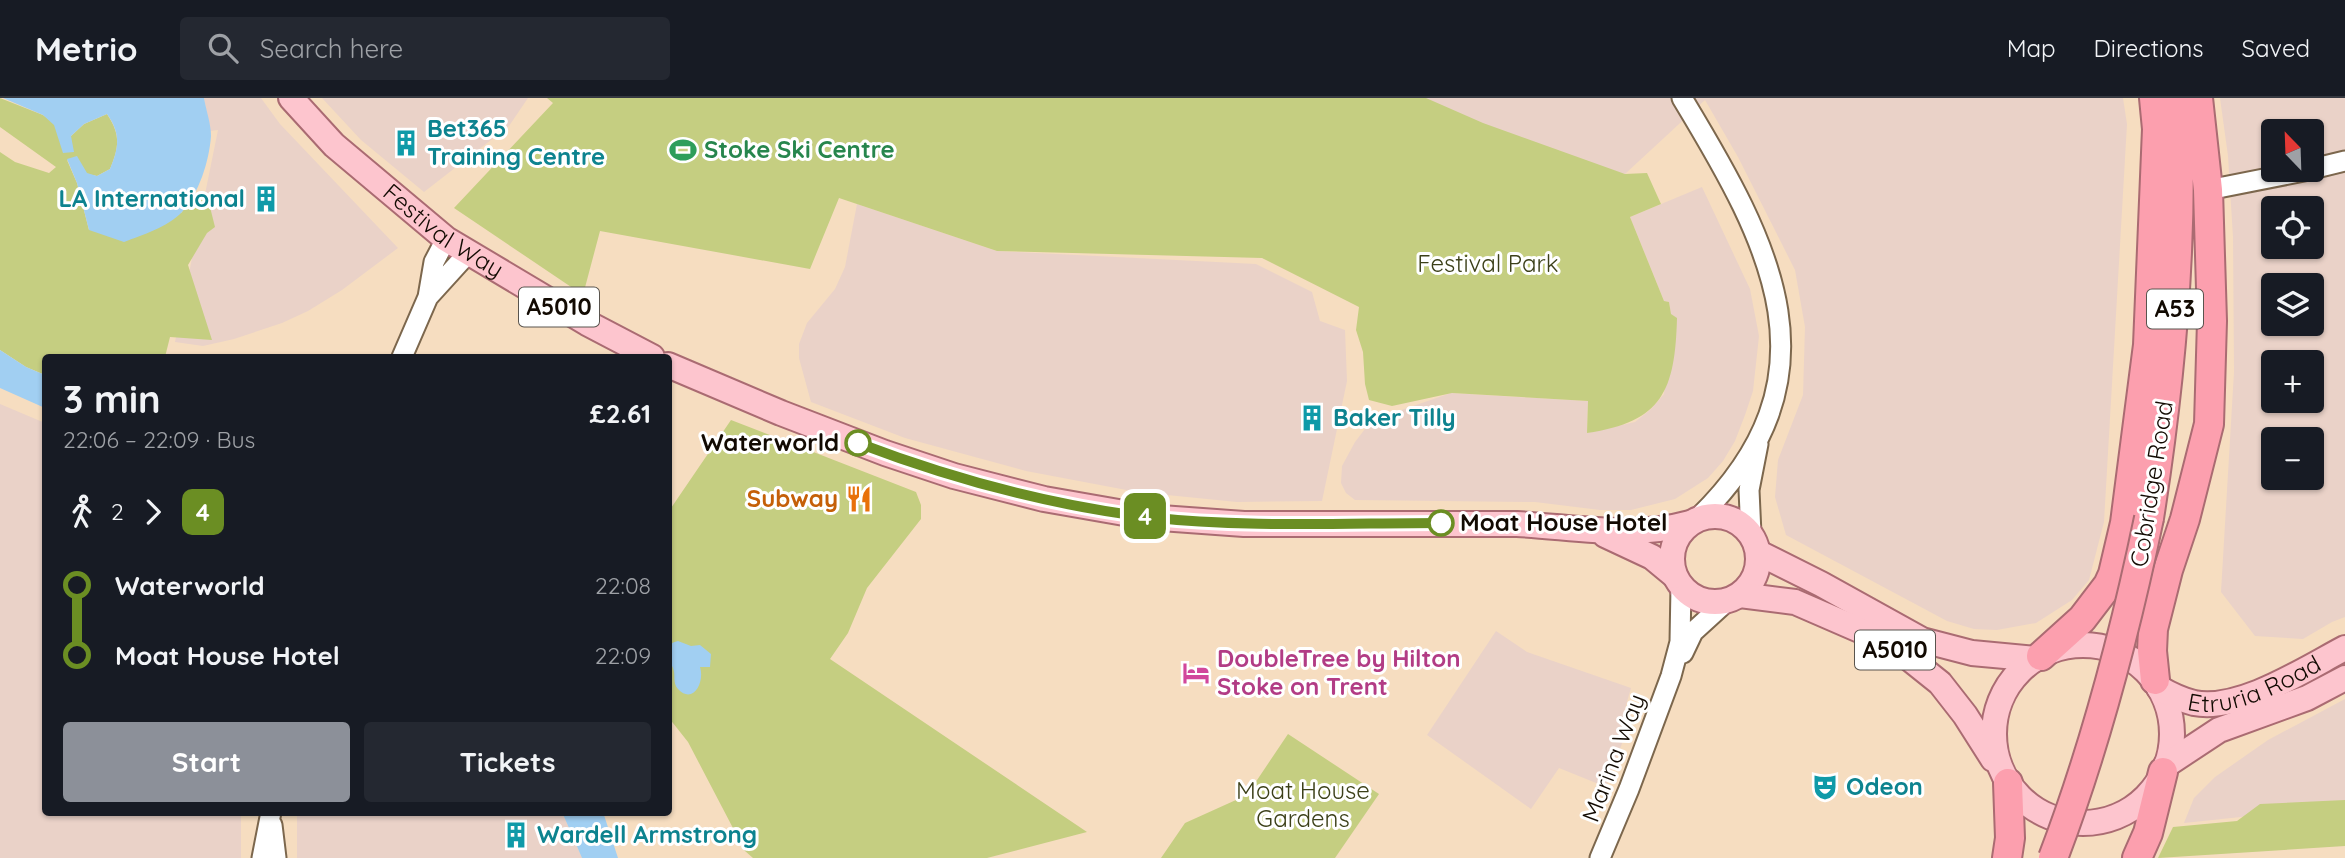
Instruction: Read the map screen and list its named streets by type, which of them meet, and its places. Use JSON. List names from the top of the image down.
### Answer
{
  "streets": {
    "highway": ["A53", "Cobridge Road"],
    "main road": ["Festival Way", "A5010", "Etruria Road"],
    "street": ["Marina Way"]
  },
  "crossings": [
    ["A5010", "Etruria Road"],
    ["A5010", "Marina Way"]
  ],
  "parks": ["Festival Park", "Moat House Gardens"],
  "places": {
    "building": [
      "Bet365 Training Centre",
      "LA International",
      "Baker Tilly",
      "Wardell Armstrong"
    ],
    "sports": ["Stoke Ski Centre"],
    "other": ["Waterworld", "Moat House Hotel"],
    "restaurant": ["Subway"],
    "hotel": ["DoubleTree by Hilton Stoke on Trent"],
    "theatre": ["Odeon"]
  },
  "lines": ["bus line 4"],
  "north": "top left",
  "page": {
    "header": "Metrio",
    "search": "Search here",
    "nav": ["Map", "Directions", "Saved"],
    "on_map": "4",
    "map_buttons": ["+", "−"],
    "heading": ["3 min", "22:06 – 22:09 · Bus", "£2.61"],
    "legs": ["2", "4"],
    "list": [
      {
        "name": "Waterworld",
        "value": "22:08"
      },
      {
        "name": "Moat House Hotel",
        "value": "22:09"
      }
    ],
    "buttons": ["Start", "Tickets"]
  }
}
